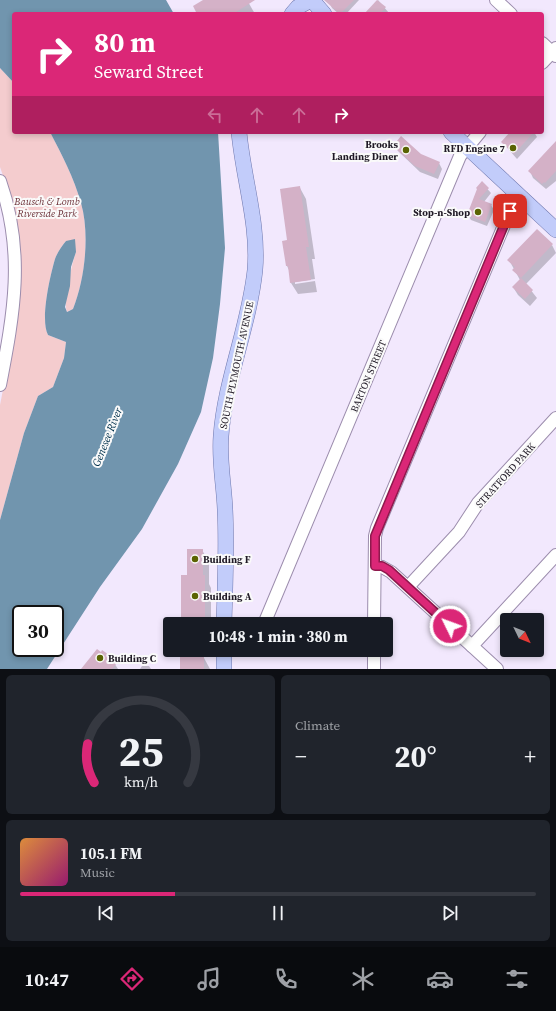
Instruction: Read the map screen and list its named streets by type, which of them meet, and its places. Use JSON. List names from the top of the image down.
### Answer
{
  "streets": {
    "main road": ["SOUTH PLYMOUTH AVENUE"],
    "street": ["BARTON STREET", "STRATFORD PARK"]
  },
  "water": ["Genesee River"],
  "parks": ["Bausch & Lomb Riverside Park"],
  "places": [
    "RFD Engine 7",
    "Brooks Landing Diner",
    "Stop-n-Shop",
    "Building F",
    "Building A",
    "Building C"
  ],
  "north": "bottom right",
  "page": {
    "turn": ["80 m", "Seward Street"],
    "limit": "30",
    "trip": "10:48 · 1 min · 380 m",
    "tile": "Climate",
    "heat": ["−", "20°", "+"],
    "song": ["105.1 FM", "Music"],
    "tabs": "10:47",
    "gauge": ["25", "km/h"]
  }
}
